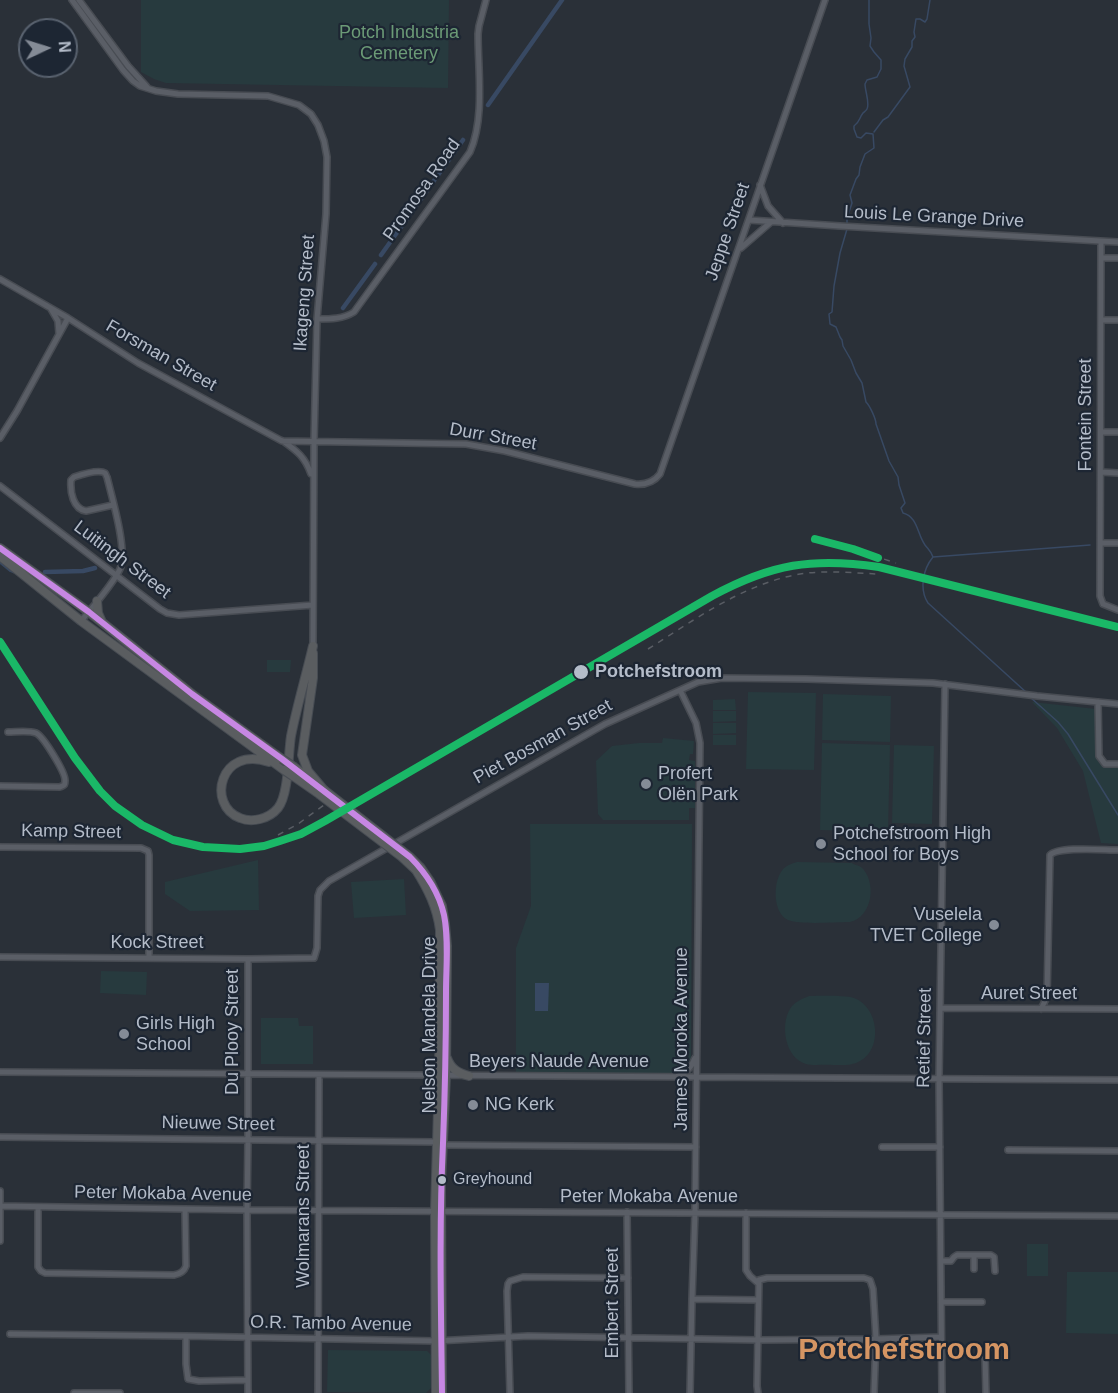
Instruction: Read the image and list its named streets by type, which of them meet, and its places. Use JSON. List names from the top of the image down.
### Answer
{
  "streets": {
    "highway": ["Nelson Mandela Drive"],
    "street": [
      "Promosa Road",
      "Louis Le Grange Drive",
      "Jeppe Street",
      "Ikageng Street",
      "Forsman Street",
      "Fontein Street",
      "Durr Street",
      "Luitingh Street",
      "Piet Bosman Street",
      "Kamp Street",
      "Kock Street",
      "Auret Street",
      "Du Plooy Street",
      "Retief Street",
      "James Moroka Avenue",
      "Beyers Naude Avenue",
      "Nieuwe Street",
      "Peter Mokaba Avenue",
      "Wolmarans Street",
      "Embert Street",
      "O.R. Tambo Avenue"
    ]
  },
  "crossings": [
    ["Promosa Road", "Ikageng Street"],
    ["Louis Le Grange Drive", "Jeppe Street"],
    ["Louis Le Grange Drive", "Fontein Street"],
    ["Jeppe Street", "Durr Street"],
    ["Ikageng Street", "Forsman Street"],
    ["Ikageng Street", "Durr Street"],
    ["Ikageng Street", "Luitingh Street"],
    ["Forsman Street", "Durr Street"],
    ["Piet Bosman Street", "Kock Street"],
    ["Piet Bosman Street", "Retief Street"],
    ["Piet Bosman Street", "James Moroka Avenue"],
    ["Kamp Street", "Kock Street"],
    ["Kock Street", "Du Plooy Street"],
    ["Auret Street", "Retief Street"],
    ["Nelson Mandela Drive", "Beyers Naude Avenue"],
    ["Nelson Mandela Drive", "Nieuwe Street"],
    ["Nelson Mandela Drive", "Peter Mokaba Avenue"],
    ["Nelson Mandela Drive", "O.R. Tambo Avenue"],
    ["Du Plooy Street", "Beyers Naude Avenue"],
    ["Du Plooy Street", "Nieuwe Street"],
    ["Du Plooy Street", "Peter Mokaba Avenue"],
    ["Du Plooy Street", "O.R. Tambo Avenue"],
    ["Retief Street", "Beyers Naude Avenue"],
    ["Retief Street", "Peter Mokaba Avenue"],
    ["Retief Street", "O.R. Tambo Avenue"],
    ["James Moroka Avenue", "Beyers Naude Avenue"],
    ["James Moroka Avenue", "Nieuwe Street"],
    ["James Moroka Avenue", "Peter Mokaba Avenue"],
    ["James Moroka Avenue", "O.R. Tambo Avenue"],
    ["Beyers Naude Avenue", "Wolmarans Street"],
    ["Nieuwe Street", "Wolmarans Street"],
    ["Peter Mokaba Avenue", "Wolmarans Street"],
    ["Peter Mokaba Avenue", "Embert Street"],
    ["Wolmarans Street", "O.R. Tambo Avenue"],
    ["Embert Street", "O.R. Tambo Avenue"]
  ],
  "districts": ["Potchefstroom"],
  "parks": ["Potch Industria Cemetery"],
  "places": [
    "Potchefstroom",
    "Profert Olën Park",
    "Potchefstroom High School for Boys",
    "Vuselela TVET College",
    "Girls High School",
    "NG Kerk",
    "Greyhound"
  ],
  "north": "right"
}
